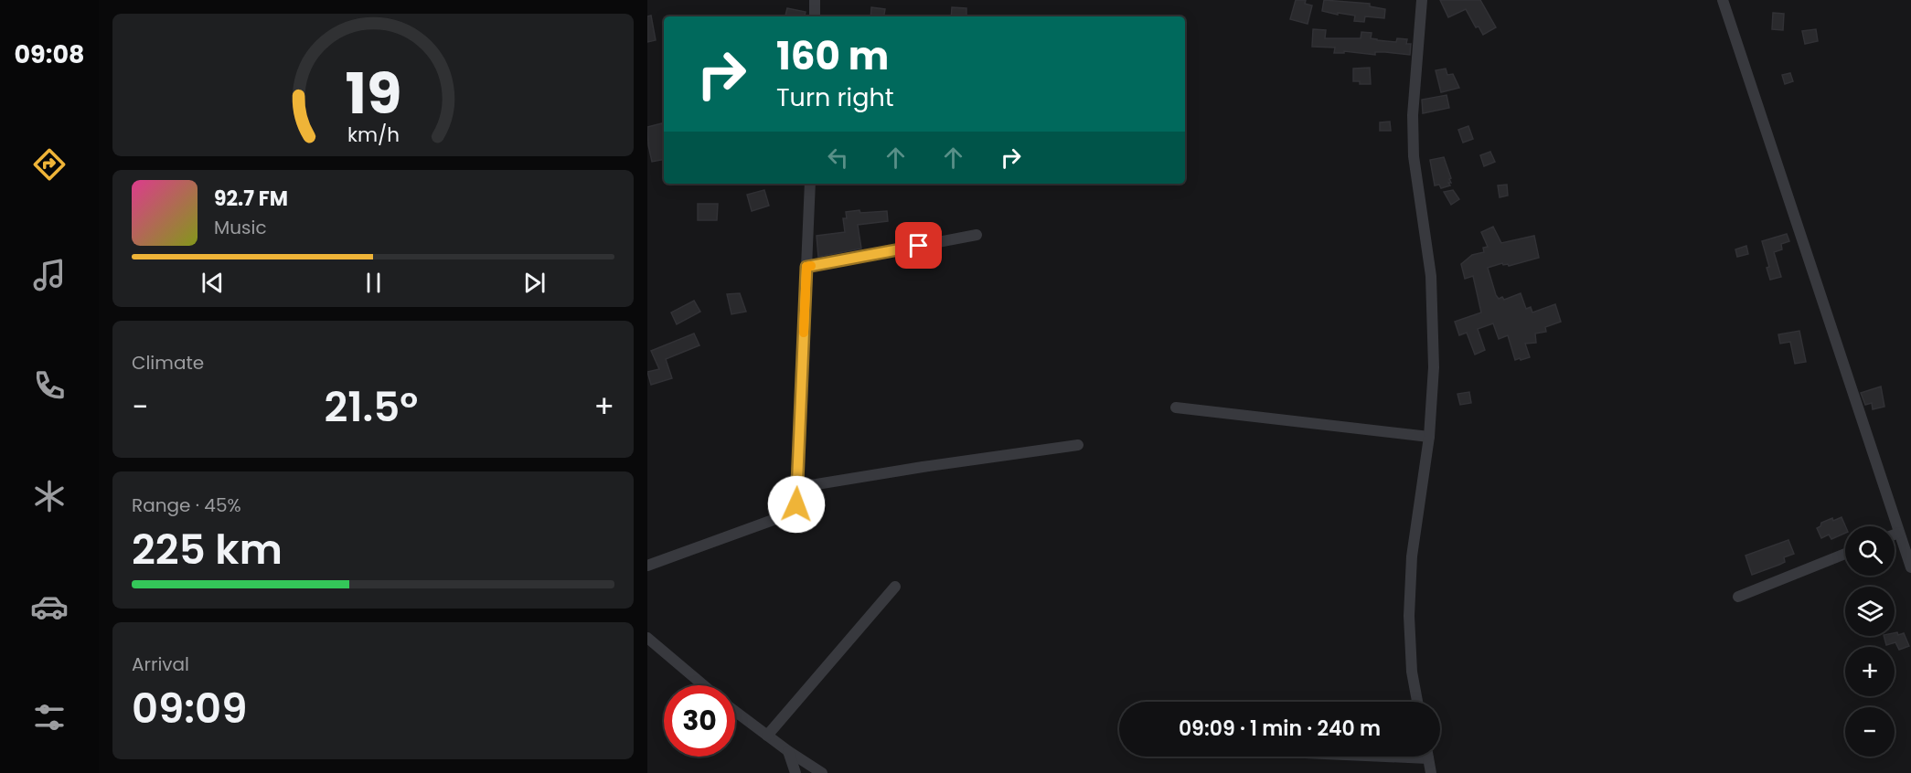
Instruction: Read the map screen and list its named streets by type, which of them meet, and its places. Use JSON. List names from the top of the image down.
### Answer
{
  "page": {
    "tabs": "09:08",
    "turn": ["160 m", "Turn right"],
    "song": ["92.7 FM", "Music"],
    "tile": [
      "Climate",
      ["Range · 45%", "225 km"],
      ["Arrival", "09:09"]
    ],
    "heat": ["−", "21.5°", "+"],
    "map_buttons": ["+", "−"],
    "limit": "30",
    "trip": "09:09 · 1 min · 240 m",
    "gauge": ["19", "km/h"]
  }
}
